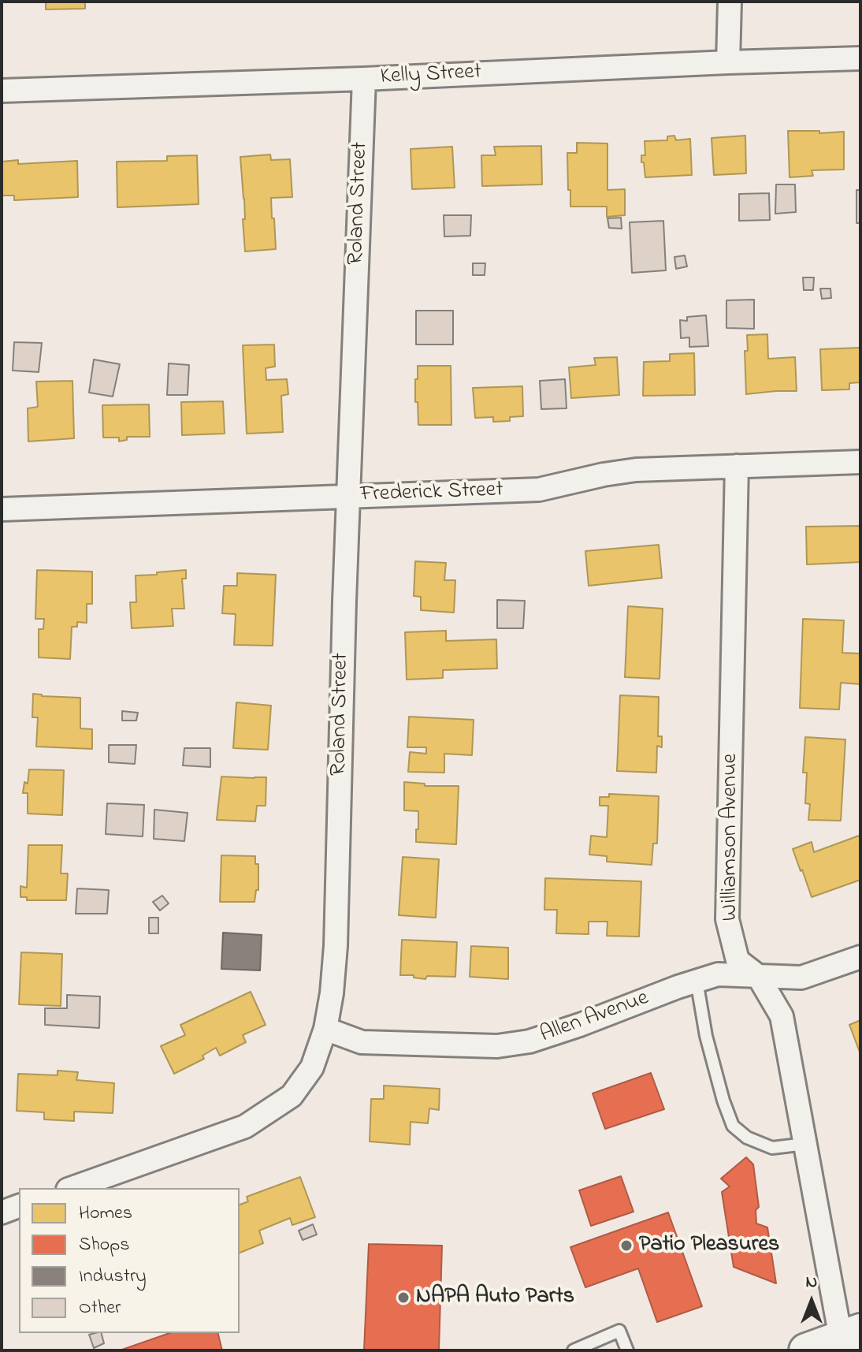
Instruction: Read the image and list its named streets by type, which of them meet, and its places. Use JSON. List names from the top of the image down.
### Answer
{
  "streets": {
    "street": [
      "Kelly Street",
      "Roland Street",
      "Frederick Street",
      "Williamson Avenue",
      "Allen Avenue"
    ]
  },
  "crossings": [
    ["Kelly Street", "Roland Street"],
    ["Roland Street", "Frederick Street"],
    ["Roland Street", "Allen Avenue"],
    ["Frederick Street", "Williamson Avenue"],
    ["Williamson Avenue", "Allen Avenue"]
  ],
  "places": ["Patio Pleasures", "NAPA Auto Parts"],
  "legend": [
    "Homes",
    "Shops",
    "Industry",
    "Other"
  ],
  "north": "top"
}
